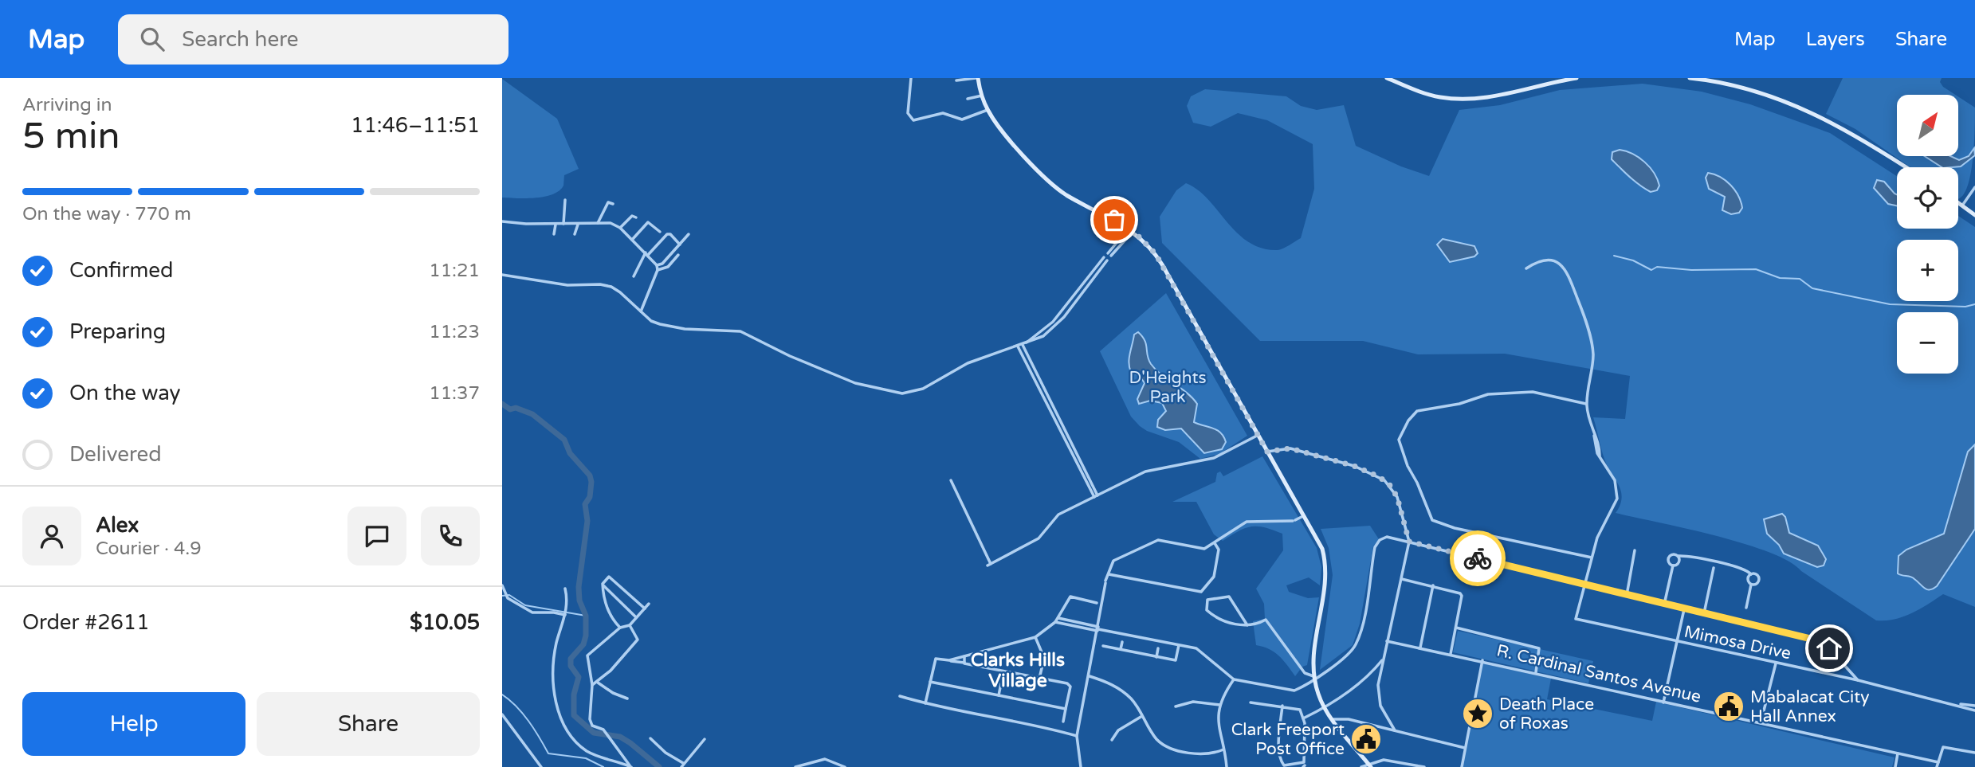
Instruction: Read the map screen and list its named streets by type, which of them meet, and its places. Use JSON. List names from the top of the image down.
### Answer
{
  "streets": {
    "street": ["Mimosa Drive", "R. Cardinal Santos Avenue"]
  },
  "districts": ["Clarks Hills Village"],
  "parks": ["D'Heights Park"],
  "places": {
    "public building": ["Mabalacat City Hall Annex", "Clark Freeport Post Office"],
    "place": ["Death Place of Roxas"]
  },
  "north": "top right",
  "page": {
    "header": "Map",
    "search": "Search here",
    "nav": ["Map", "Layers", "Share"],
    "heading": ["5 min", "Arriving in", "11:46–11:51"],
    "panel": [
      "Alex",
      "Courier · 4.9",
      "Order #2611",
      "$10.05"
    ],
    "map_buttons": ["+", "−"],
    "bar": "On the way · 770 m",
    "list": [
      ["Confirmed", "11:21"],
      ["Preparing", "11:23"],
      ["On the way", "11:37"],
      "Delivered"
    ],
    "buttons": ["Help", "Share"]
  }
}
